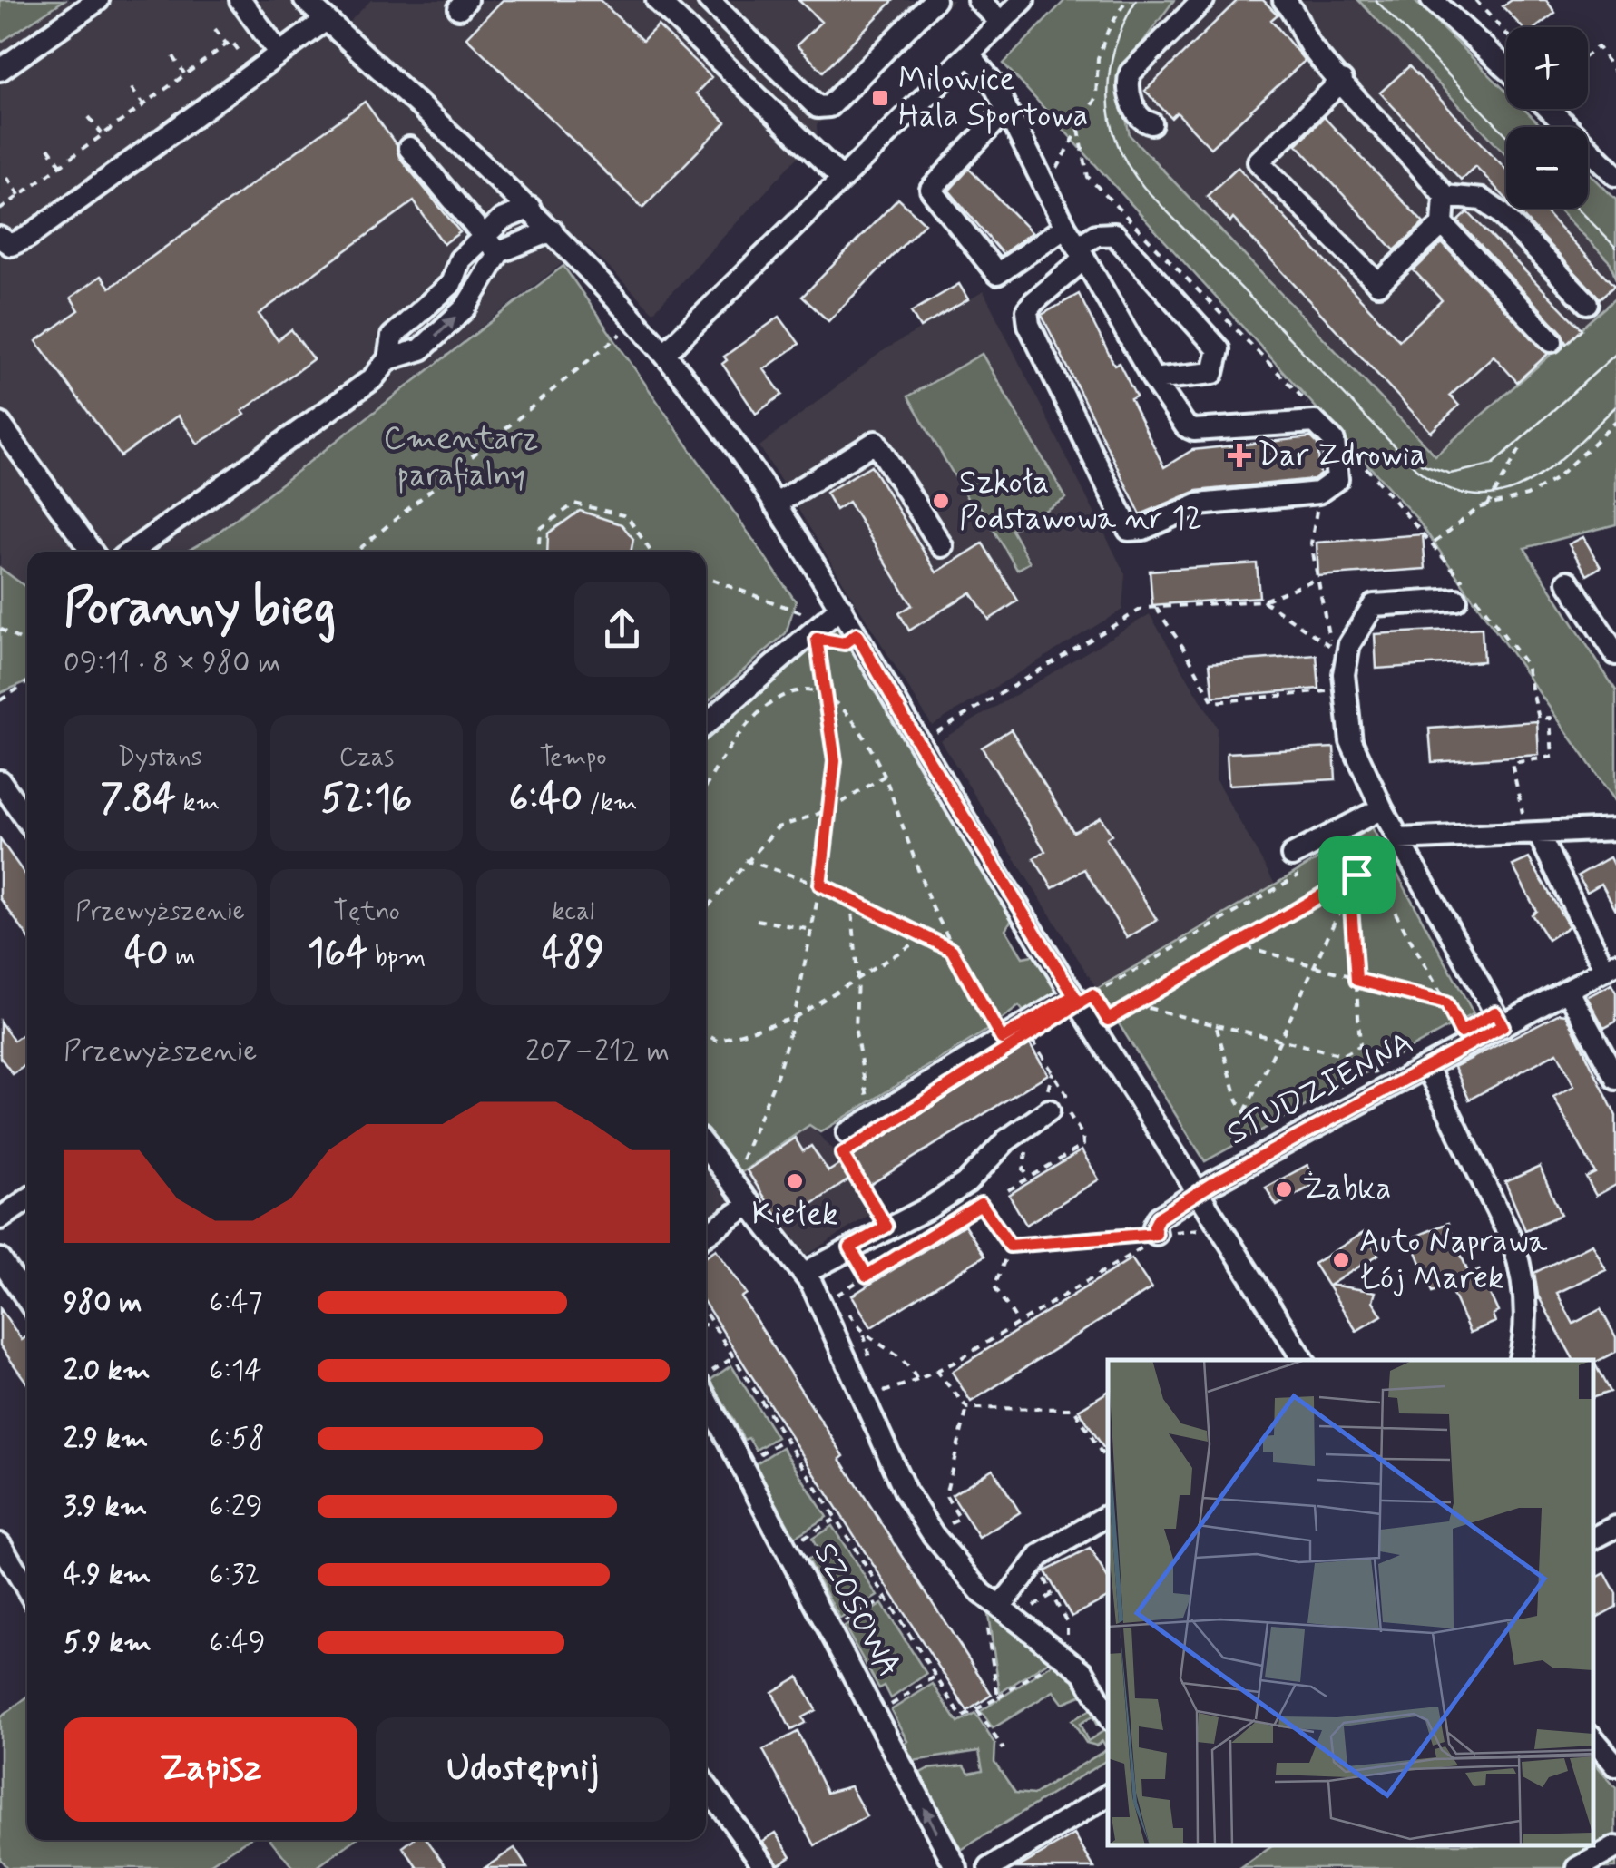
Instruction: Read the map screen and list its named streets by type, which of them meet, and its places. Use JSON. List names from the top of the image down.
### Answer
{
  "streets": {
    "street": ["STUDZIENNA", "SZOSOWA"]
  },
  "parks": ["Cmentarz parafialny"],
  "places": {
    "transit": ["Milowice Hala Sportowa"],
    "health": ["Dar Zdrowia"],
    "other": [
      "Szkoła Podstawowa nr 12",
      "Kiełek",
      "Żabka",
      "Auto Naprawa Łój Marek"
    ]
  },
  "page": {
    "map_buttons": ["+", "−"],
    "heading": ["Poranny bieg", "09:11 · 8 × 980 m"],
    "stats": [
      ["Dystans", "7.84 km"],
      ["Czas", "52:16"],
      ["Tempo", "6:40 /km"],
      ["Przewyższenie", "40 m"],
      ["Tętno", "164 bpm"],
      ["kcal", "489"]
    ],
    "chart": ["Przewyższenie", "207–212 m"],
    "list": [
      {
        "name": "980 m",
        "note": "6:47"
      },
      {
        "name": "2.0 km",
        "note": "6:14"
      },
      {
        "name": "2.9 km",
        "note": "6:58"
      },
      {
        "name": "3.9 km",
        "note": "6:29"
      },
      {
        "name": "4.9 km",
        "note": "6:32"
      },
      {
        "name": "5.9 km",
        "note": "6:49"
      }
    ],
    "buttons": ["Zapisz", "Udostępnij"]
  }
}
